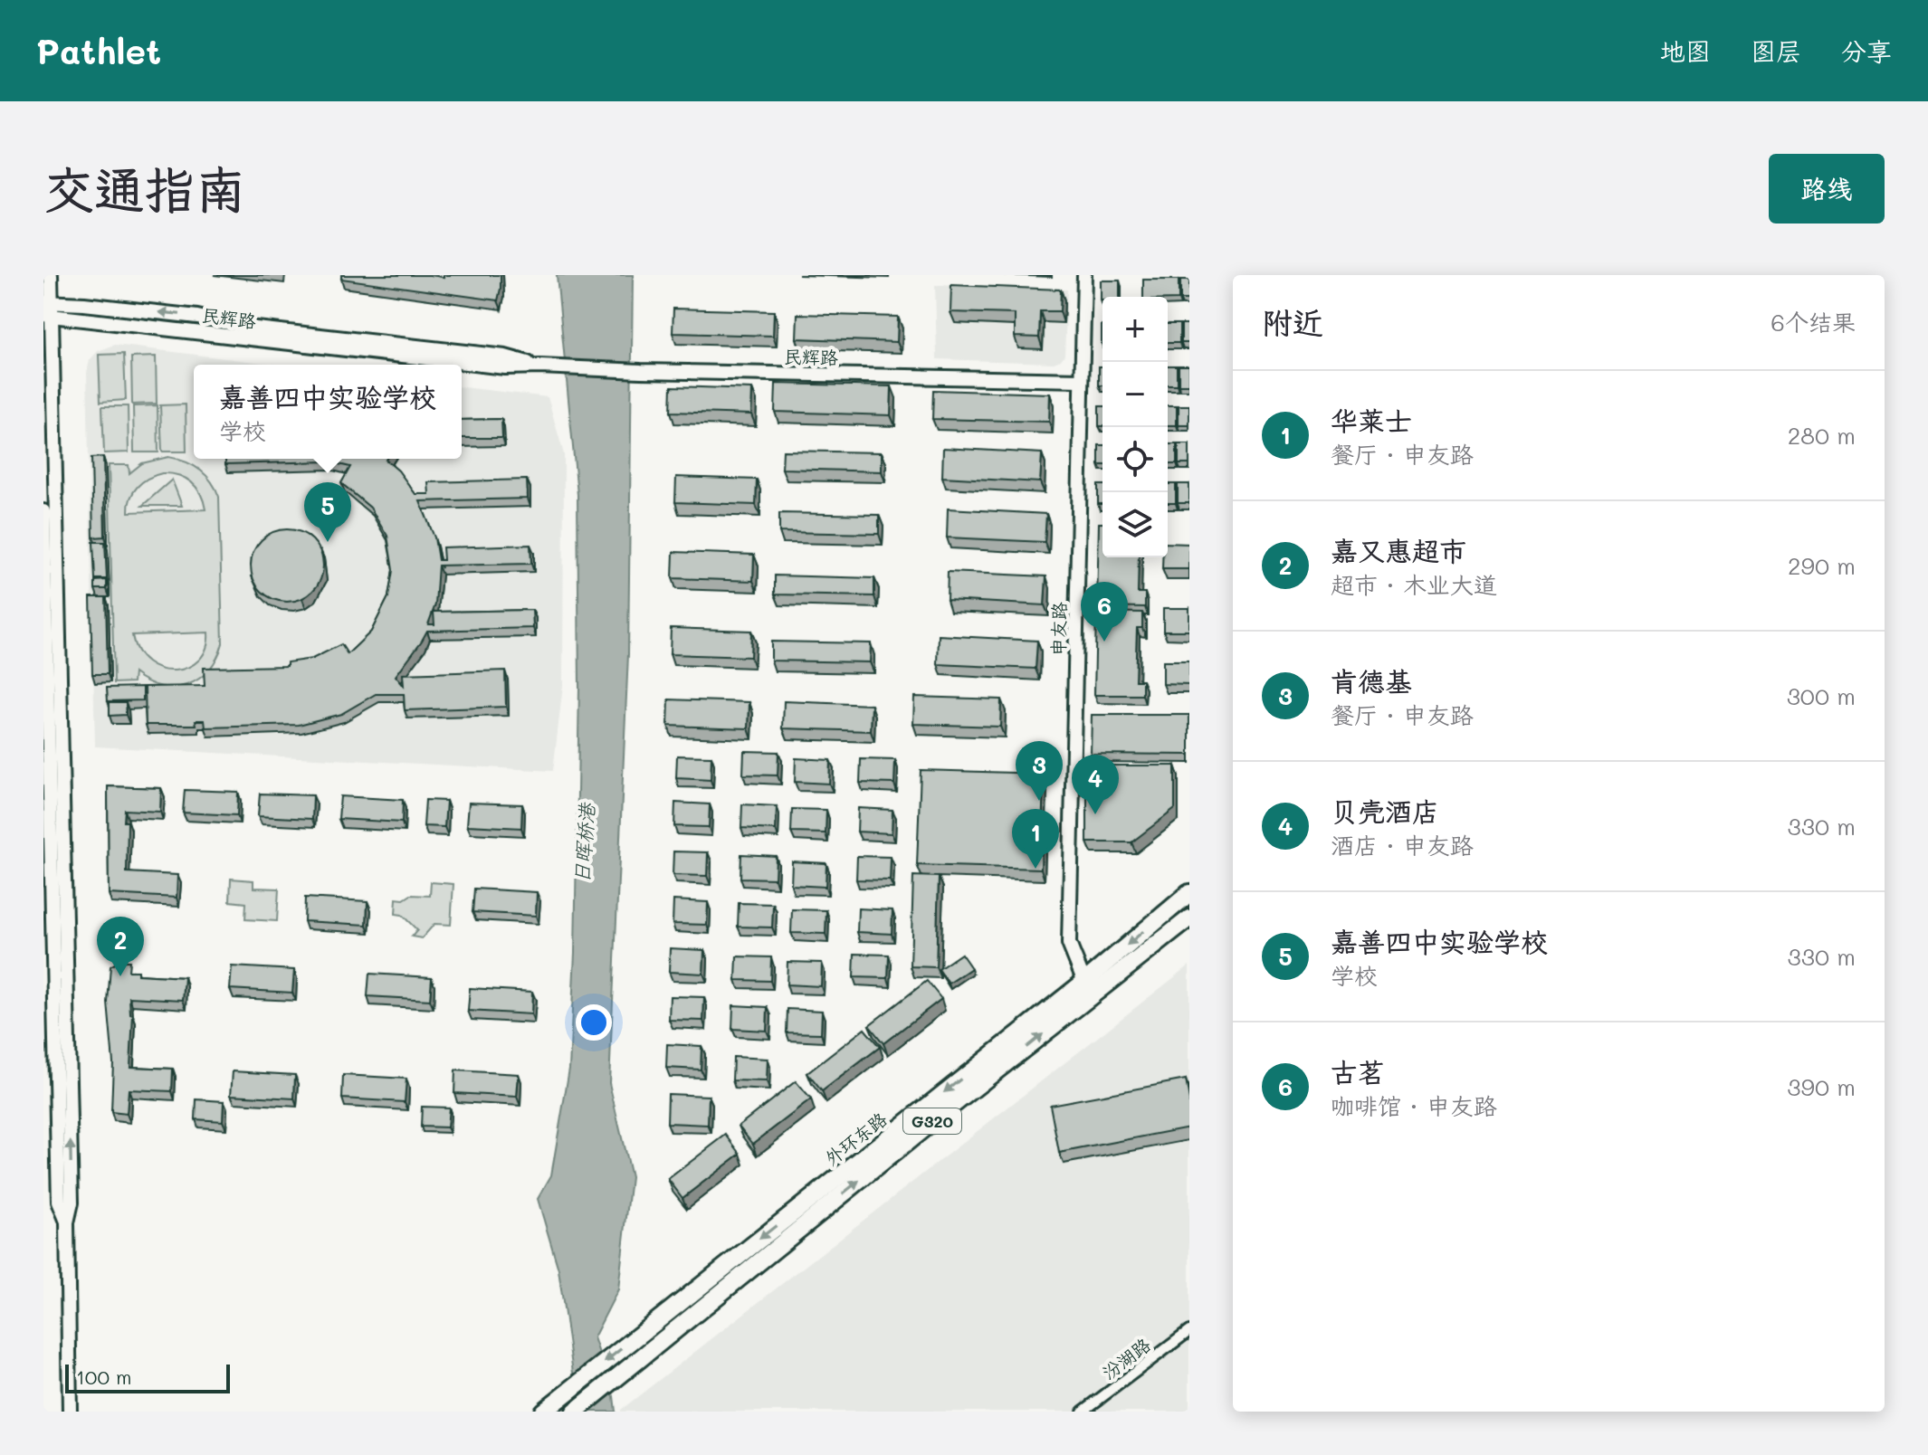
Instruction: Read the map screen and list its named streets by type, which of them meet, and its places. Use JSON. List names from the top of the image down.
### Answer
{
  "streets": {
    "highway": ["G320", "外环东路"],
    "main road": ["民辉路", "申友路"],
    "street": ["汾湖路"]
  },
  "crossings": [
    ["民辉路", "申友路"],
    ["申友路", "外环东路"]
  ],
  "water": ["日晖桥港"],
  "scale_bar": "100 m",
  "page": {
    "header": "Pathlet",
    "nav": ["地图", "图层", "分享"],
    "buttons": "路线",
    "title": "交通指南",
    "heading": ["附近", "6个结果"],
    "map_buttons": ["+", "−"],
    "popup": ["嘉善四中实验学校", "学校"],
    "list": [
      {
        "mark": "1",
        "name": "华莱士",
        "note": "餐厅 · 申友路",
        "value": "280 m"
      },
      {
        "mark": "2",
        "name": "嘉又惠超市",
        "note": "超市 · 木业大道",
        "value": "290 m"
      },
      {
        "mark": "3",
        "name": "肯德基",
        "note": "餐厅 · 申友路",
        "value": "300 m"
      },
      {
        "mark": "4",
        "name": "贝壳酒店",
        "note": "酒店 · 申友路",
        "value": "330 m"
      },
      {
        "mark": "5",
        "name": "嘉善四中实验学校",
        "note": "学校",
        "value": "330 m"
      },
      {
        "mark": "6",
        "name": "古茗",
        "note": "咖啡馆 · 申友路",
        "value": "390 m"
      }
    ],
    "pins": [
      "5",
      "6",
      "3",
      "4",
      "1",
      "2"
    ],
    "scale": "100 m"
  }
}
